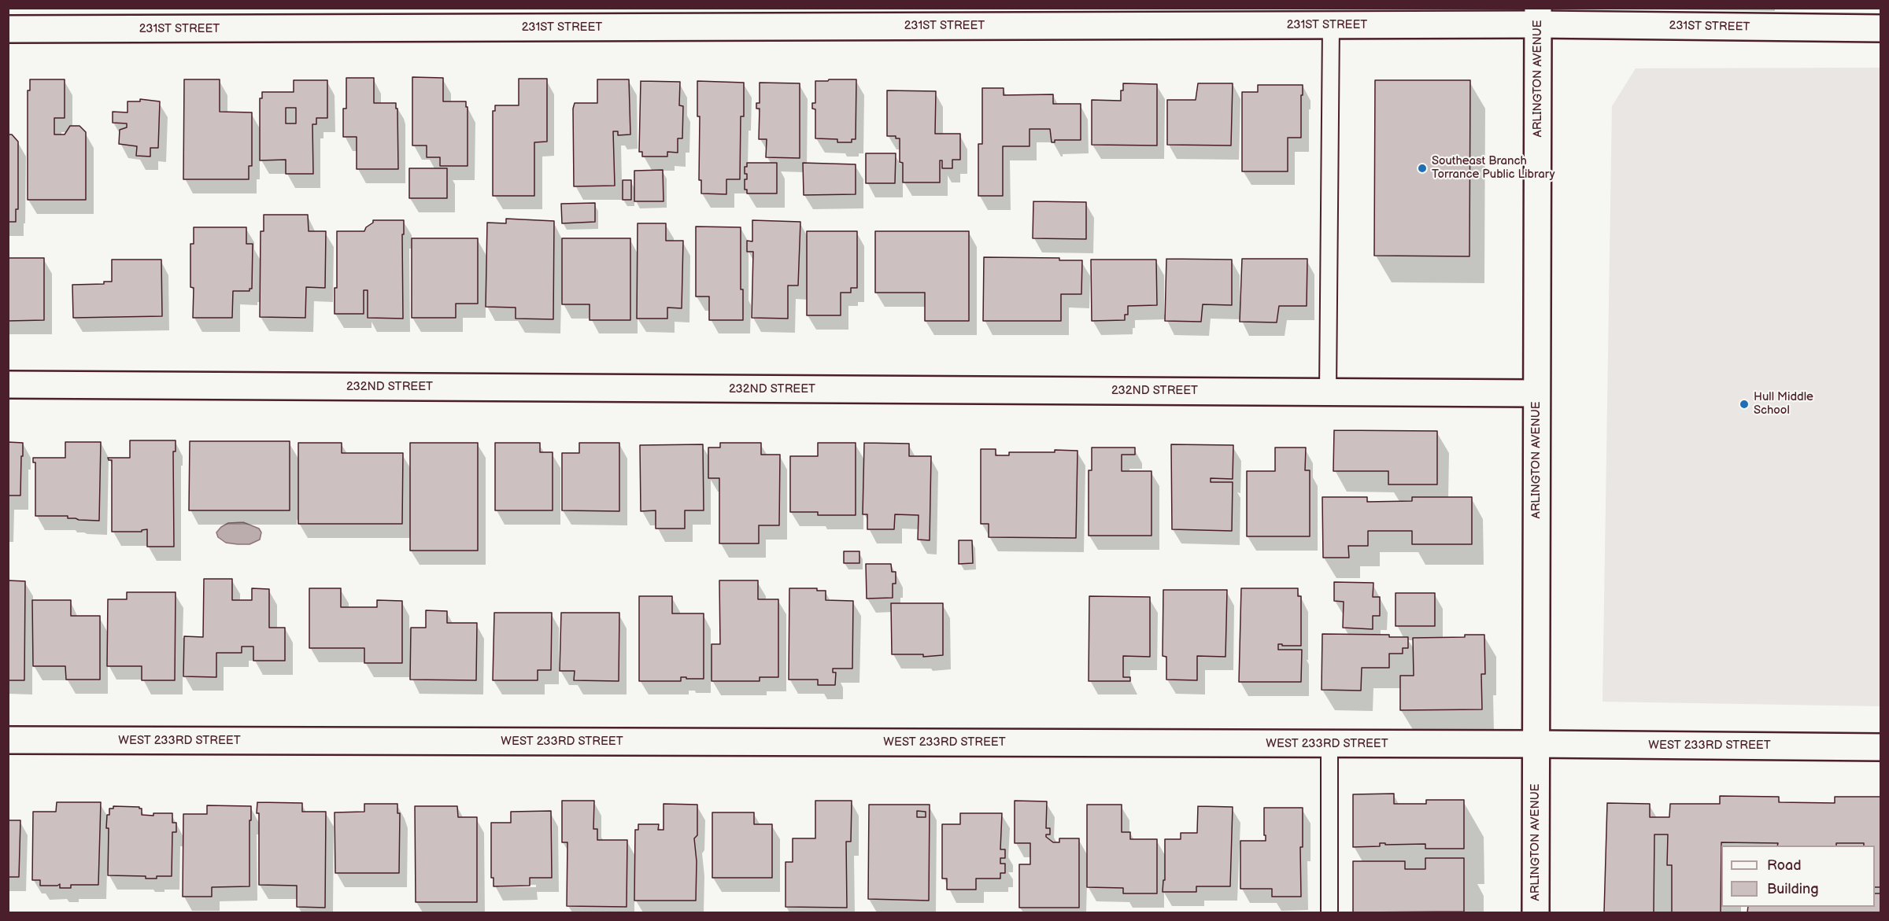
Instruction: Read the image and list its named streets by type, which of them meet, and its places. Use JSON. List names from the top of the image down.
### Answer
{
  "streets": {
    "street": [
      "231ST STREET",
      "ARLINGTON AVENUE",
      "232ND STREET",
      "WEST 233RD STREET"
    ]
  },
  "crossings": [
    ["231ST STREET", "ARLINGTON AVENUE"],
    ["ARLINGTON AVENUE", "232ND STREET"],
    ["ARLINGTON AVENUE", "WEST 233RD STREET"]
  ],
  "places": ["Southeast Branch Torrance Public Library", "Hull Middle School"],
  "legend": ["Road", "Building"]
}
